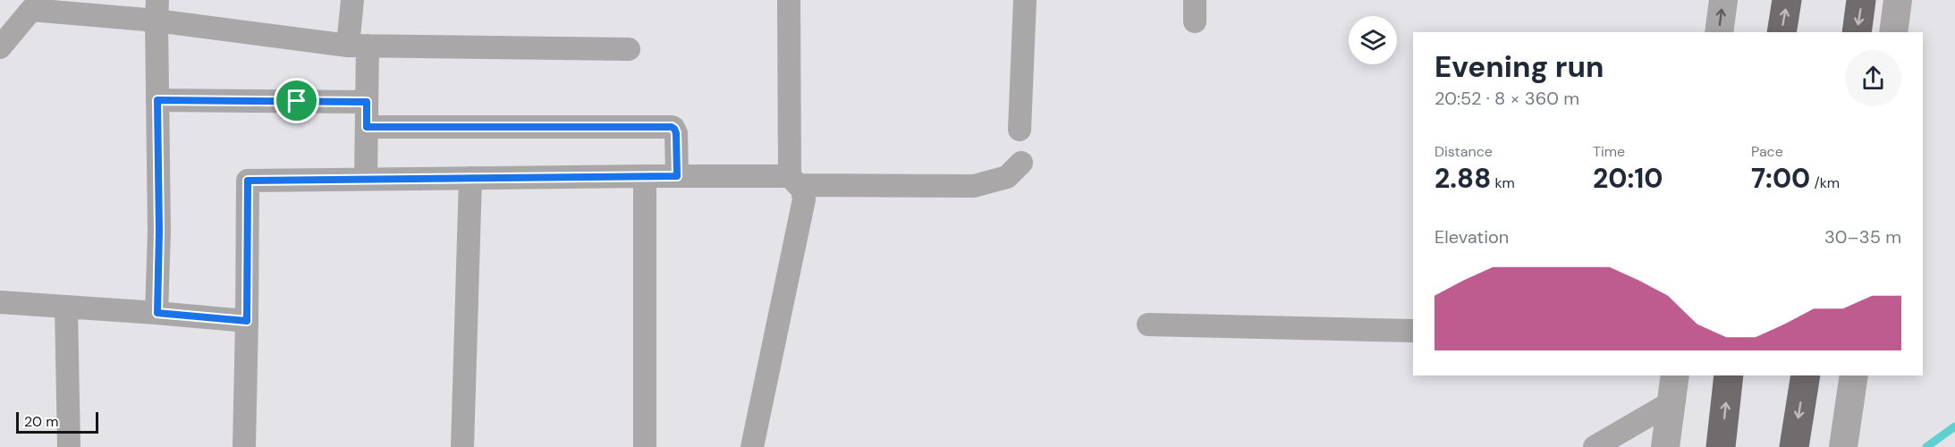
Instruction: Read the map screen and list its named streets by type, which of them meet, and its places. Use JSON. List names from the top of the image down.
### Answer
{
  "scale_bar": "20 m",
  "page": {
    "heading": ["Evening run", "20:52 · 8 × 360 m"],
    "stats": [
      ["Distance", "2.88 km"],
      ["Time", "20:10"],
      ["Pace", "7:00 /km"]
    ],
    "chart": ["Elevation", "30–35 m"],
    "scale": "20 m"
  }
}
